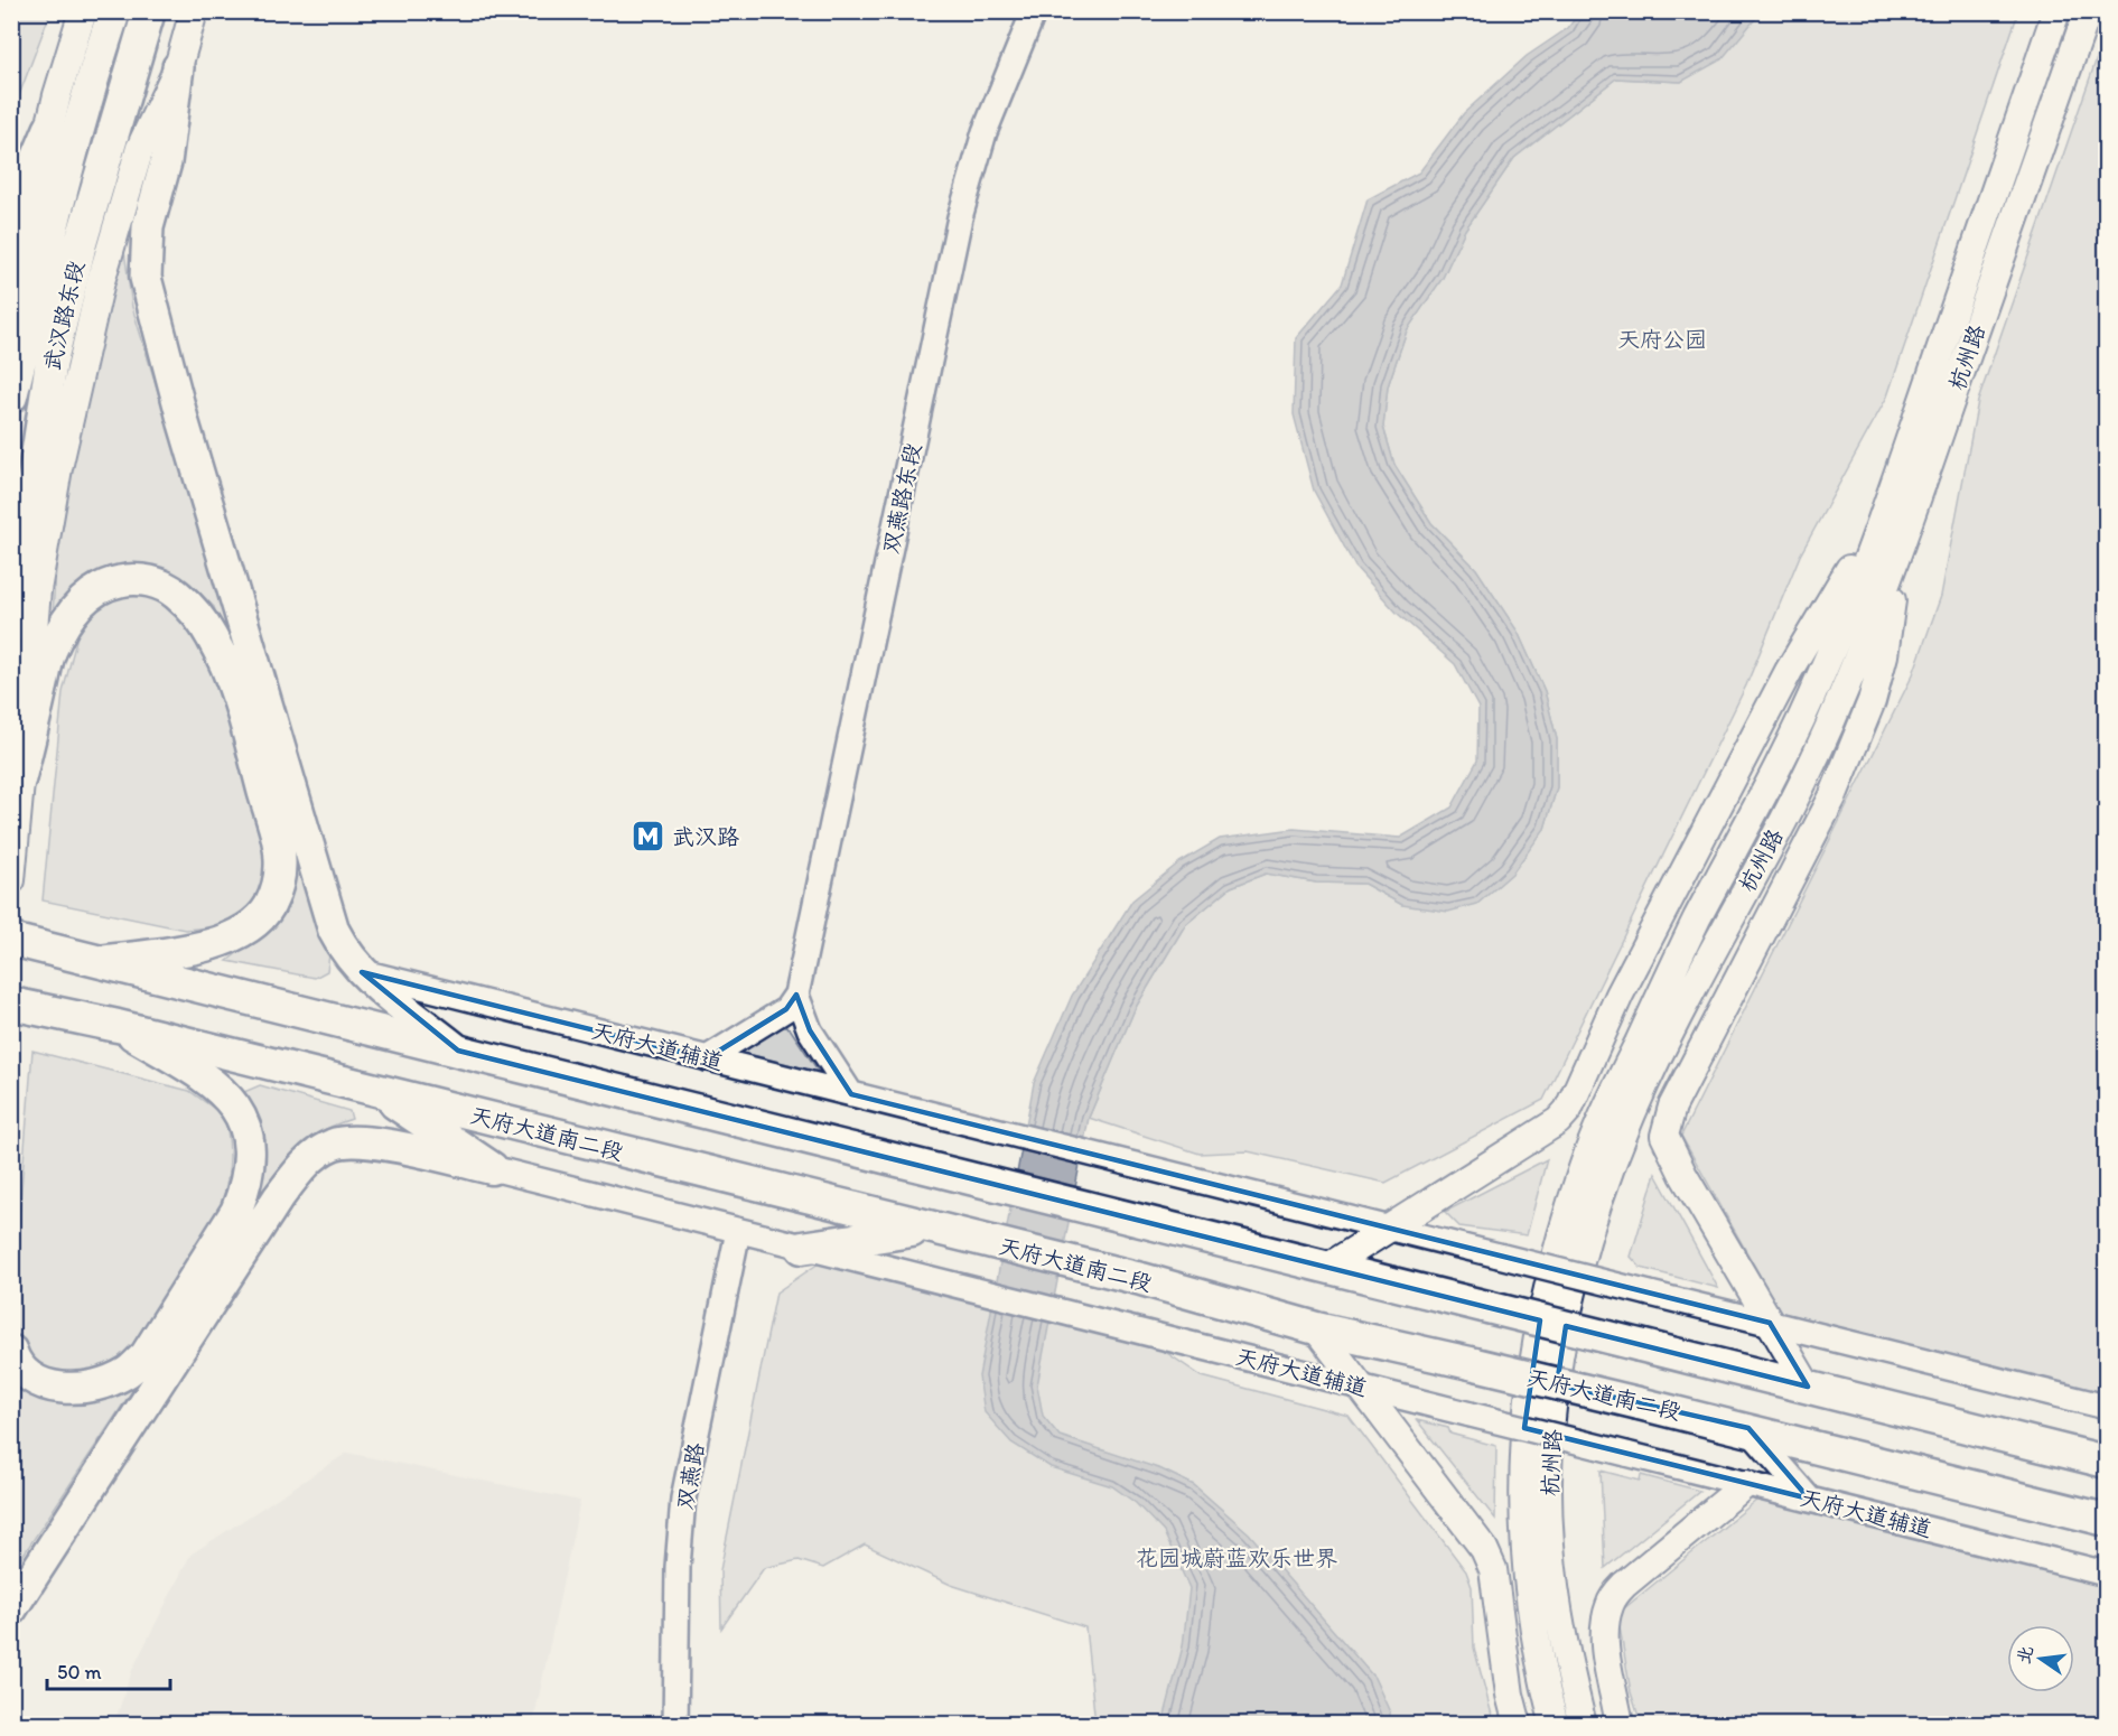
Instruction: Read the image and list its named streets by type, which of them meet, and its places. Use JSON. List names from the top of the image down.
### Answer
{
  "streets": {
    "highway": ["武汉路东段", "天府大道南二段"],
    "main road": ["杭州路"],
    "street": ["双燕路东段", "天府大道辅道", "双燕路"]
  },
  "parks": ["天府公园", "花园城蔚蓝欢乐世界"],
  "places": {
    "metro station": ["武汉路"]
  },
  "scale_bar": "50 m",
  "north": "left"
}
